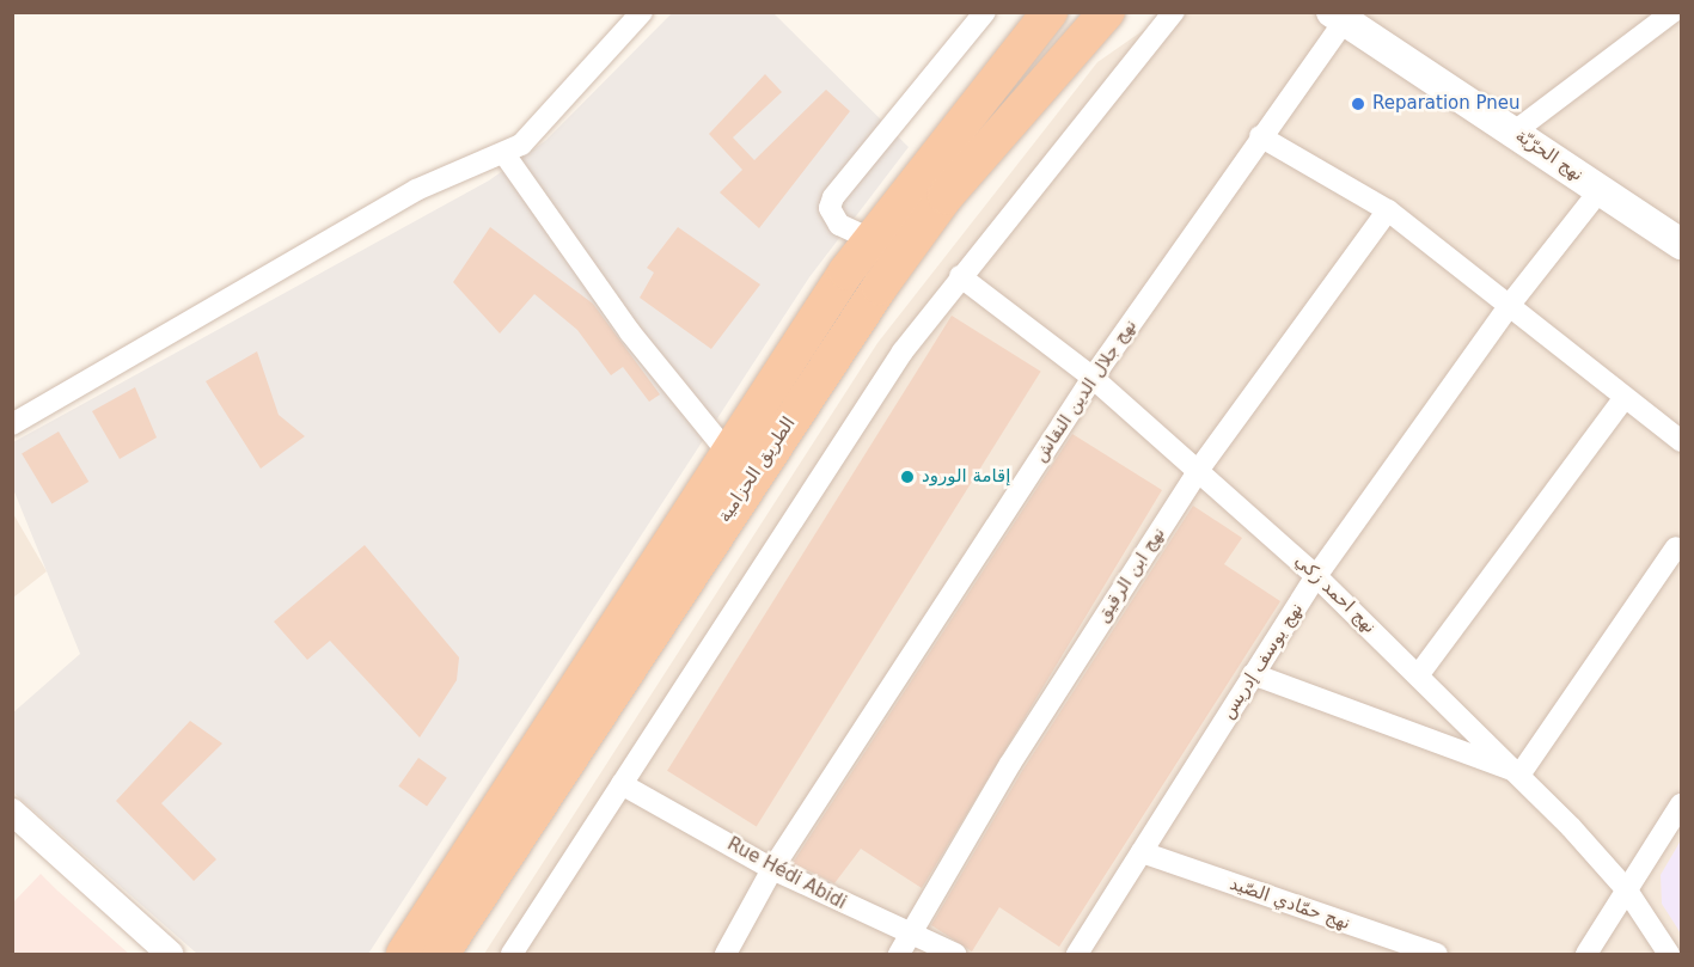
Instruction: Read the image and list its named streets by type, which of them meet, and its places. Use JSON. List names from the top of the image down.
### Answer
{
  "streets": {
    "highway": ["الطريق الحزامية"],
    "main road": ["نهج الحرّيّة"],
    "street": [
      "نهج جلال الدين النقاش",
      "نهج ابن الرقيق",
      "نهج احمد زكي",
      "نهج يوسف إدريس",
      "Rue Hédi Abidi",
      "نهج حمّادي الصّيد"
    ]
  },
  "crossings": [
    ["نهج الحرّيّة", "نهج جلال الدين النقاش"],
    ["نهج الحرّيّة", "نهج يوسف إدريس"],
    ["نهج جلال الدين النقاش", "نهج احمد زكي"],
    ["نهج جلال الدين النقاش", "Rue Hédi Abidi"],
    ["نهج ابن الرقيق", "نهج احمد زكي"],
    ["نهج ابن الرقيق", "Rue Hédi Abidi"],
    ["نهج احمد زكي", "نهج يوسف إدريس"],
    ["نهج يوسف إدريس", "نهج حمّادي الصّيد"]
  ],
  "places": ["Reparation Pneu", "إقامة الورود"]
}
